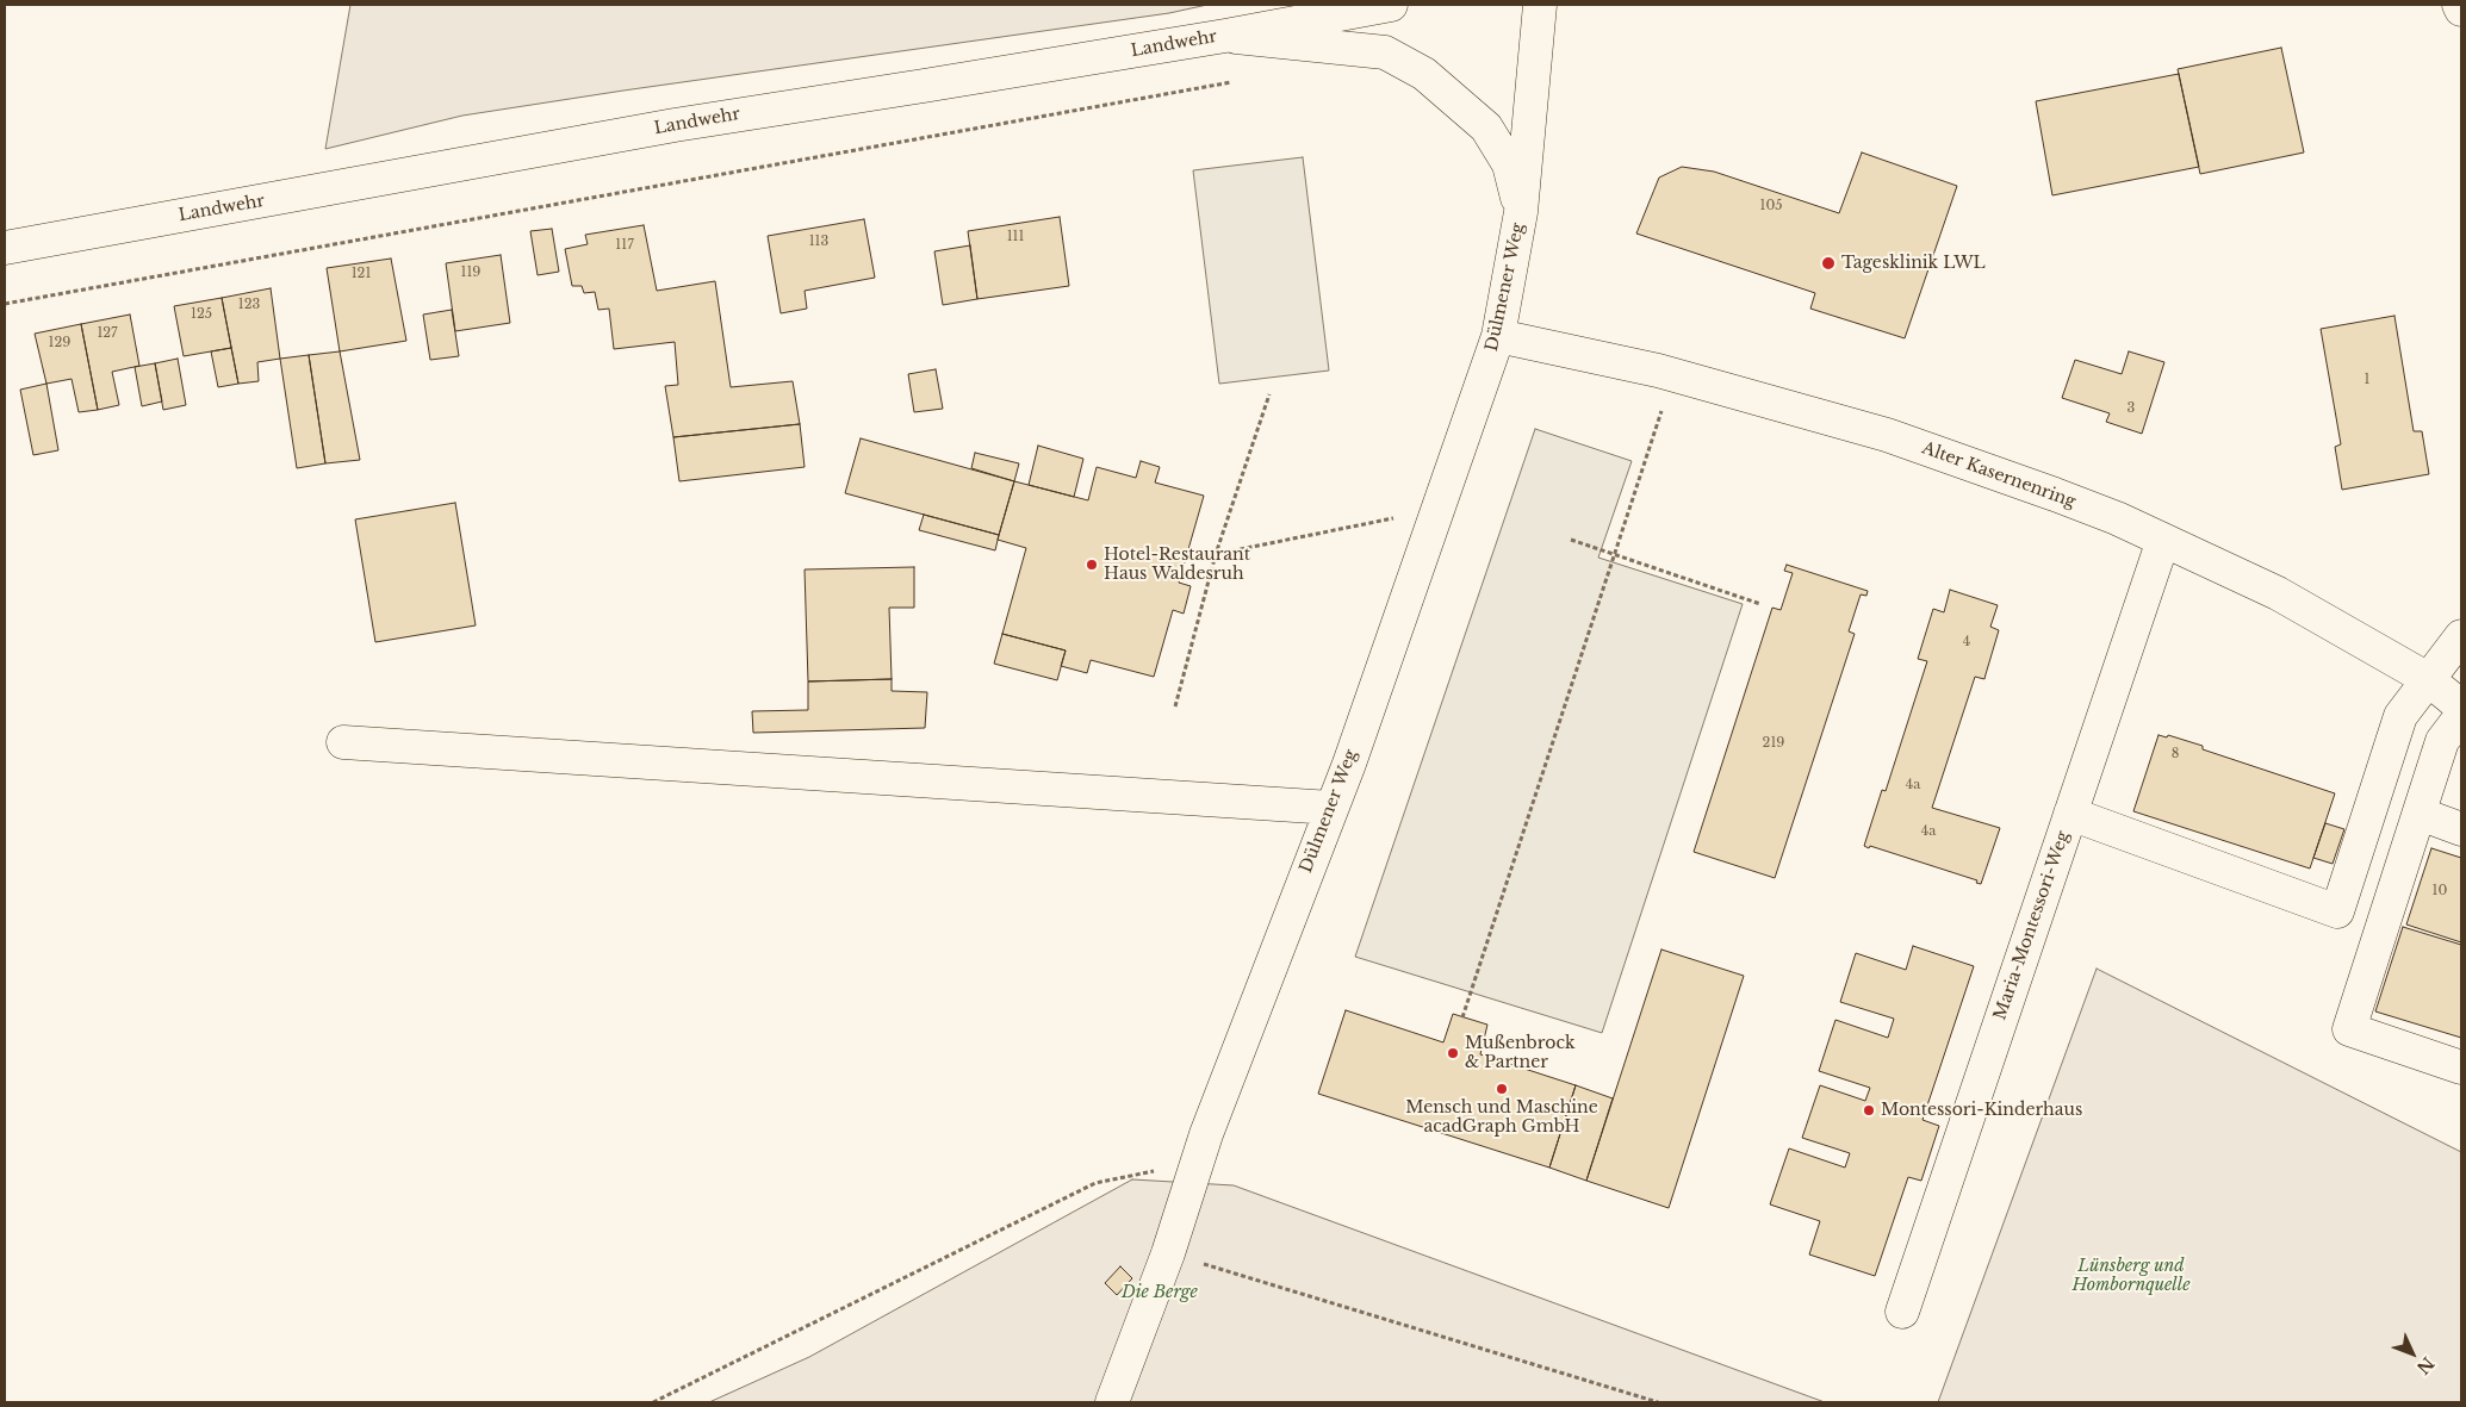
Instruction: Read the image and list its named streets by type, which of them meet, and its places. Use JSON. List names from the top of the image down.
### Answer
{
  "streets": {
    "street": [
      "Landwehr",
      "Dülmener Weg",
      "Alter Kasernenring",
      "Maria-Montessori-Weg"
    ]
  },
  "crossings": [
    ["Landwehr", "Dülmener Weg"],
    ["Dülmener Weg", "Alter Kasernenring"],
    ["Alter Kasernenring", "Maria-Montessori-Weg"]
  ],
  "parks": ["Lünsberg und Hombornquelle", "Die Berge"],
  "places": [
    "Tagesklinik LWL",
    "Hotel-Restaurant Haus Waldesruh",
    "Mußenbrock & Partner",
    "Mensch und Maschine acadGraph GmbH",
    "Montessori-Kinderhaus"
  ],
  "house_numbers": [
    "105",
    "111",
    "113",
    "117",
    "119",
    "121",
    "123",
    "125",
    "127",
    "129",
    "1",
    "3",
    "4",
    "219",
    "8",
    "4a",
    "4a",
    "10"
  ],
  "north": "bottom right"
}
